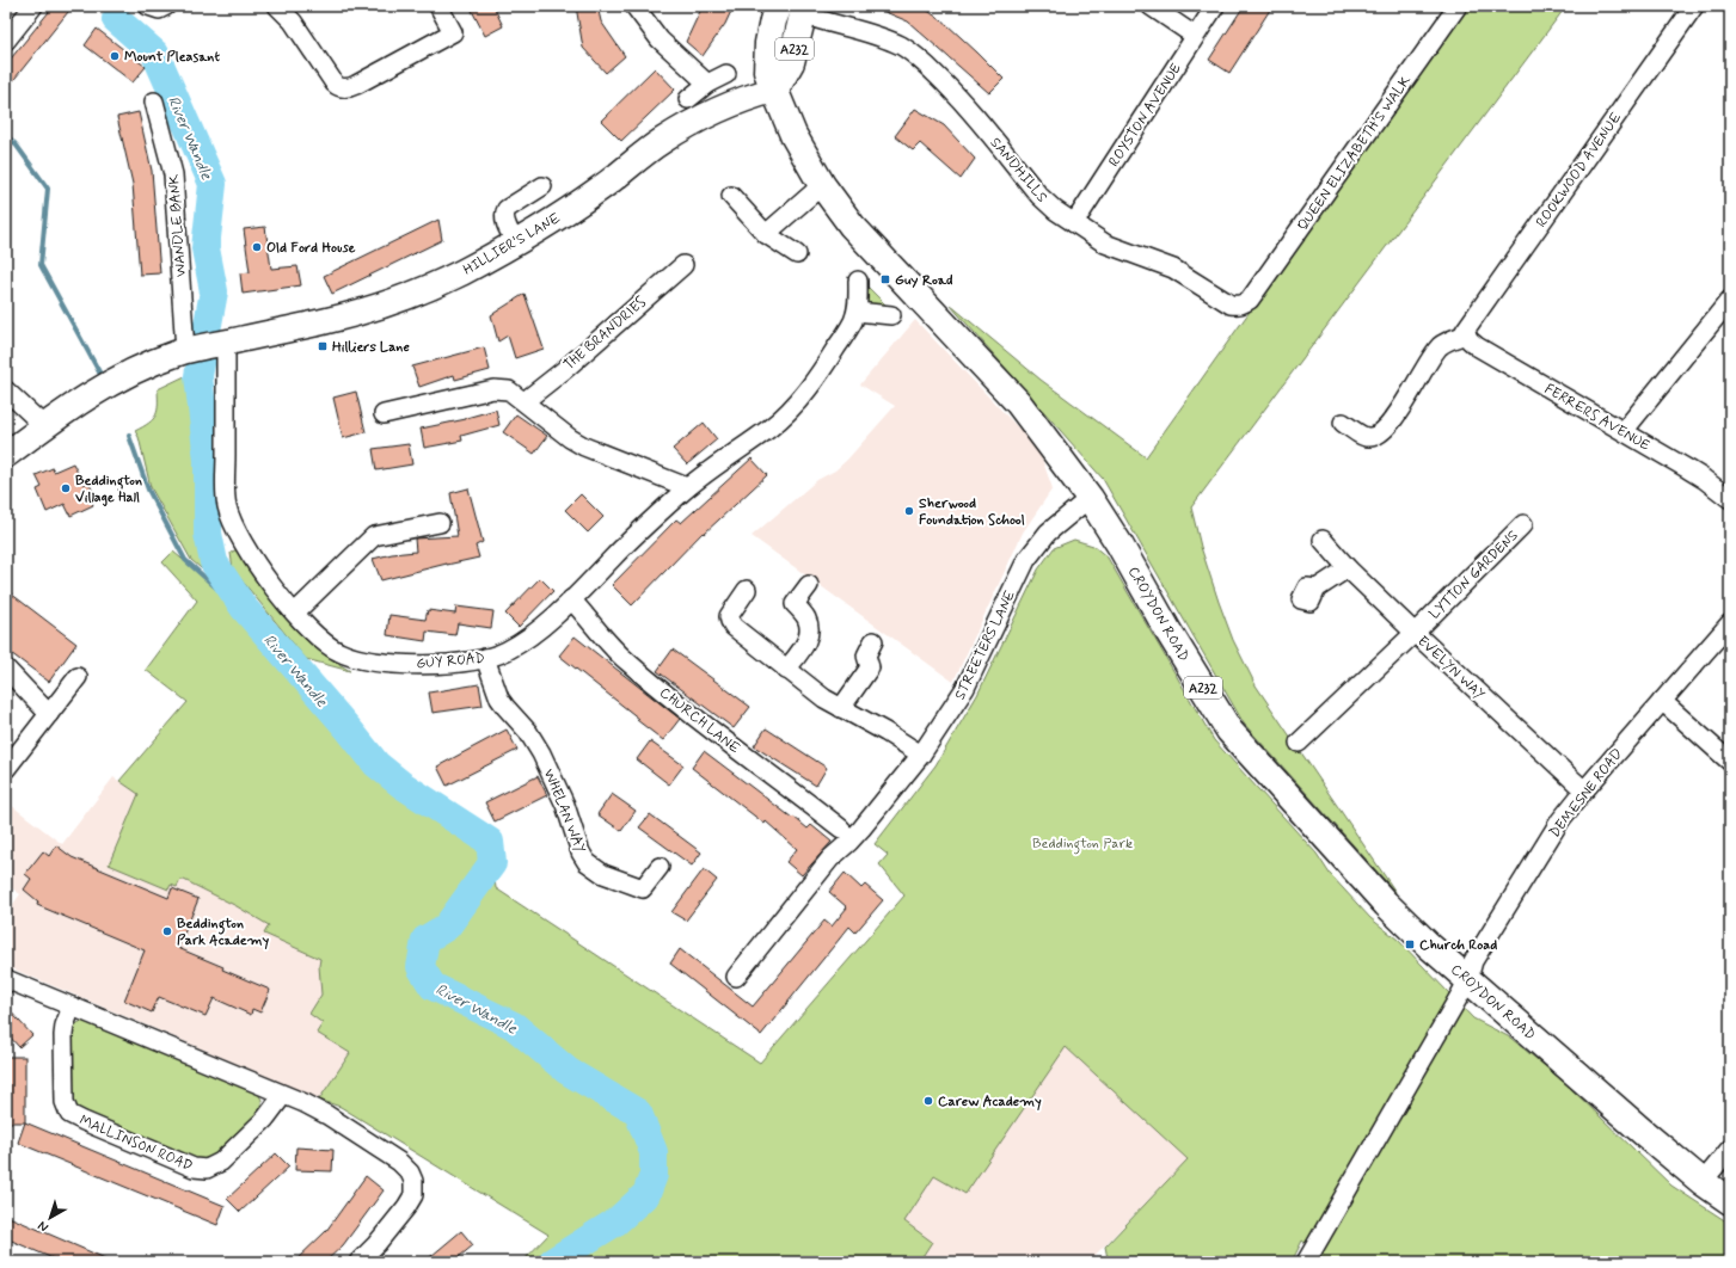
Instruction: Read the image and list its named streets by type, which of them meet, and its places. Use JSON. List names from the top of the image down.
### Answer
{
  "streets": {
    "highway": ["A232", "CROYDON ROAD"],
    "main road": ["HILLIER'S LANE"],
    "street": [
      "ROYSTON AVENUE",
      "QUEEN ELIZABETH'S WALK",
      "SANDHILLS",
      "ROOKWOOD AVENUE",
      "WANDLE BANK",
      "THE BRANDRIES",
      "FERRERS AVENUE",
      "LYTTON GARDENS",
      "STREETERS LANE",
      "GUY ROAD",
      "EVELYN WAY",
      "CHURCH LANE",
      "DEMESNE ROAD",
      "WHELAN WAY",
      "MALLINSON ROAD"
    ]
  },
  "crossings": [
    ["ROYSTON AVENUE", "SANDHILLS"],
    ["QUEEN ELIZABETH'S WALK", "SANDHILLS"],
    ["SANDHILLS", "CROYDON ROAD"],
    ["ROOKWOOD AVENUE", "FERRERS AVENUE"],
    ["WANDLE BANK", "HILLIER'S LANE"],
    ["HILLIER'S LANE", "CROYDON ROAD"],
    ["HILLIER'S LANE", "GUY ROAD"],
    ["LYTTON GARDENS", "EVELYN WAY"],
    ["CROYDON ROAD", "STREETERS LANE"],
    ["CROYDON ROAD", "DEMESNE ROAD"],
    ["STREETERS LANE", "CHURCH LANE"],
    ["GUY ROAD", "CHURCH LANE"],
    ["GUY ROAD", "WHELAN WAY"],
    ["EVELYN WAY", "DEMESNE ROAD"]
  ],
  "water": ["River Wandle"],
  "parks": ["Beddington Park"],
  "places": {
    "other": [
      "Mount Pleasant",
      "Old Ford House",
      "Beddington Village Hall",
      "Sherwood Foundation School",
      "Beddington Park Academy",
      "Carew Academy"
    ],
    "transit": ["Guy Road", "Hilliers Lane", "Church Road"]
  },
  "north": "bottom left"
}
